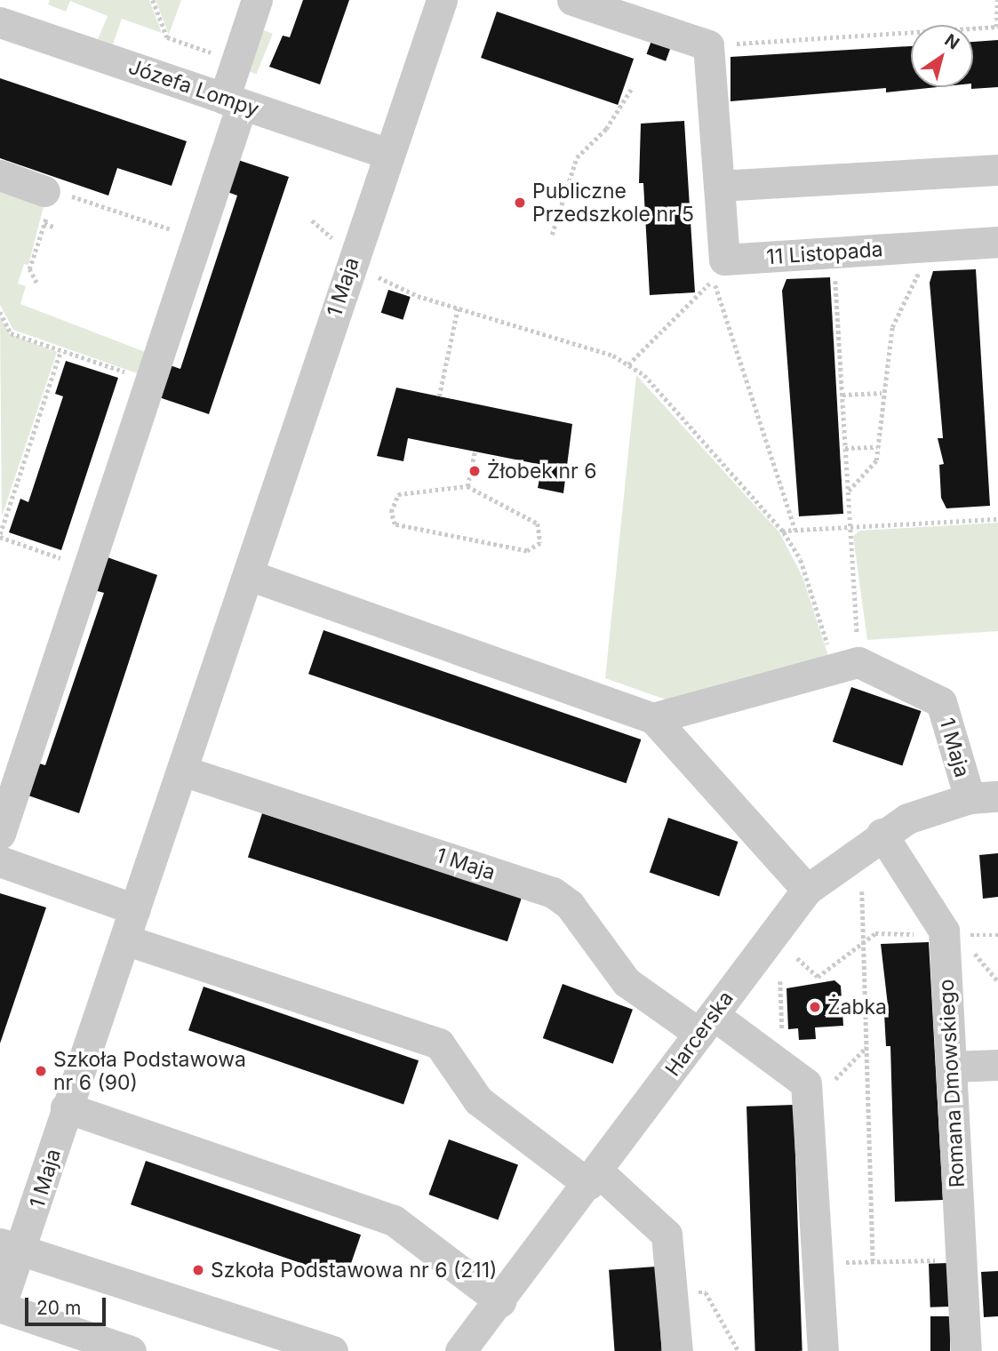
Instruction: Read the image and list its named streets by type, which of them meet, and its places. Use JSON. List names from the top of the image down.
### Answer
{
  "streets": {
    "street": [
      "Józefa Lompy",
      "11 Listopada",
      "1 Maja",
      "Harcerska",
      "Romana Dmowskiego"
    ]
  },
  "crossings": [
    ["Józefa Lompy", "1 Maja"],
    ["1 Maja", "Harcerska"],
    ["Harcerska", "Romana Dmowskiego"]
  ],
  "places": [
    "Publiczne Przedszkole nr 5",
    "Żłobek nr 6",
    "Żabka",
    "Szkoła Podstawowa nr 6 (90)",
    "Szkoła Podstawowa nr 6 (211)"
  ],
  "scale_bar": "20 m",
  "north": "top right"
}
